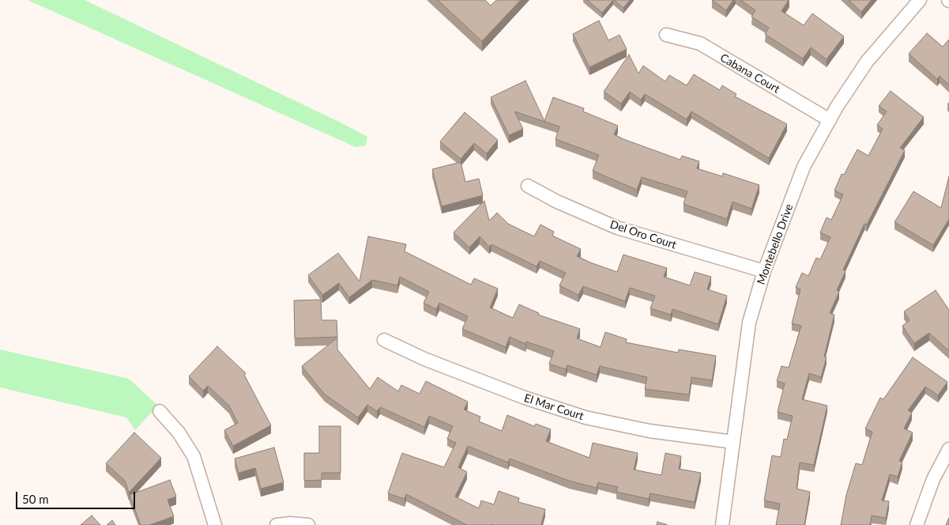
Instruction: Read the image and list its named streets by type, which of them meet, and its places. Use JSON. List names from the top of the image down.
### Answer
{
  "streets": {
    "street": [
      "Cabana Court",
      "Del Oro Court",
      "Montebello Drive",
      "El Mar Court"
    ]
  },
  "crossings": [
    ["Cabana Court", "Montebello Drive"],
    ["Del Oro Court", "Montebello Drive"],
    ["Montebello Drive", "El Mar Court"]
  ],
  "scale_bar": "50 m"
}
